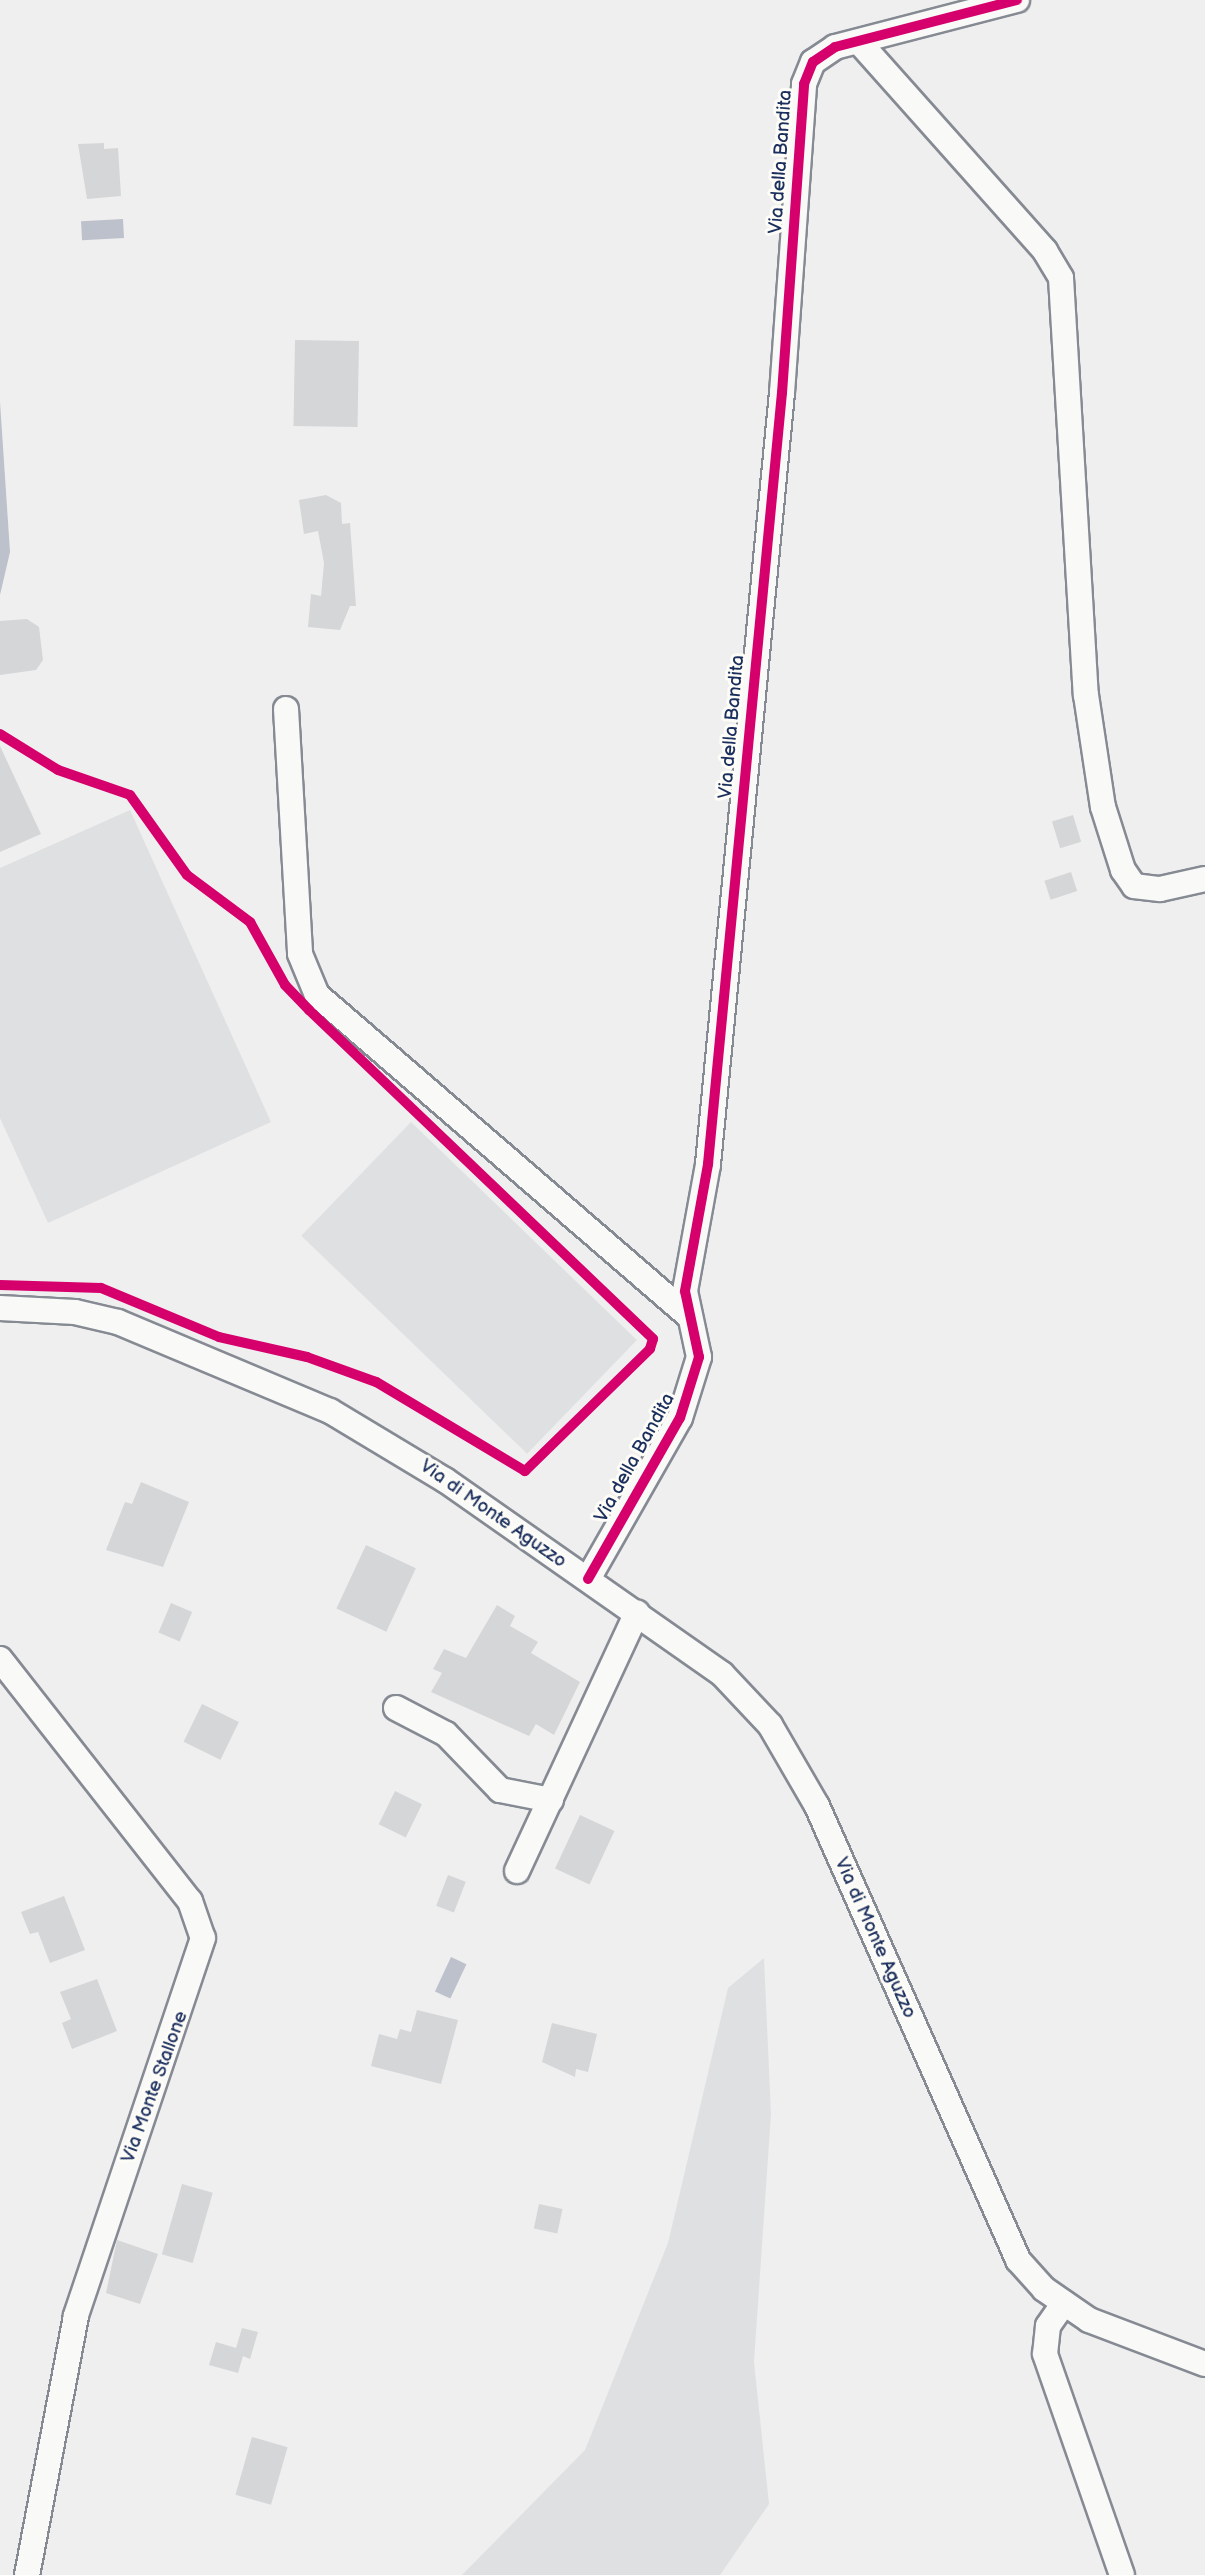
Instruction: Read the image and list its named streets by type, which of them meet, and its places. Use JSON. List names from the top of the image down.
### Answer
{
  "streets": {
    "street": ["Via della Bandita", "Via di Monte Aguzzo", "Via Monte Stallone"]
  },
  "crossings": [
    ["Via della Bandita", "Via di Monte Aguzzo"]
  ]
}
